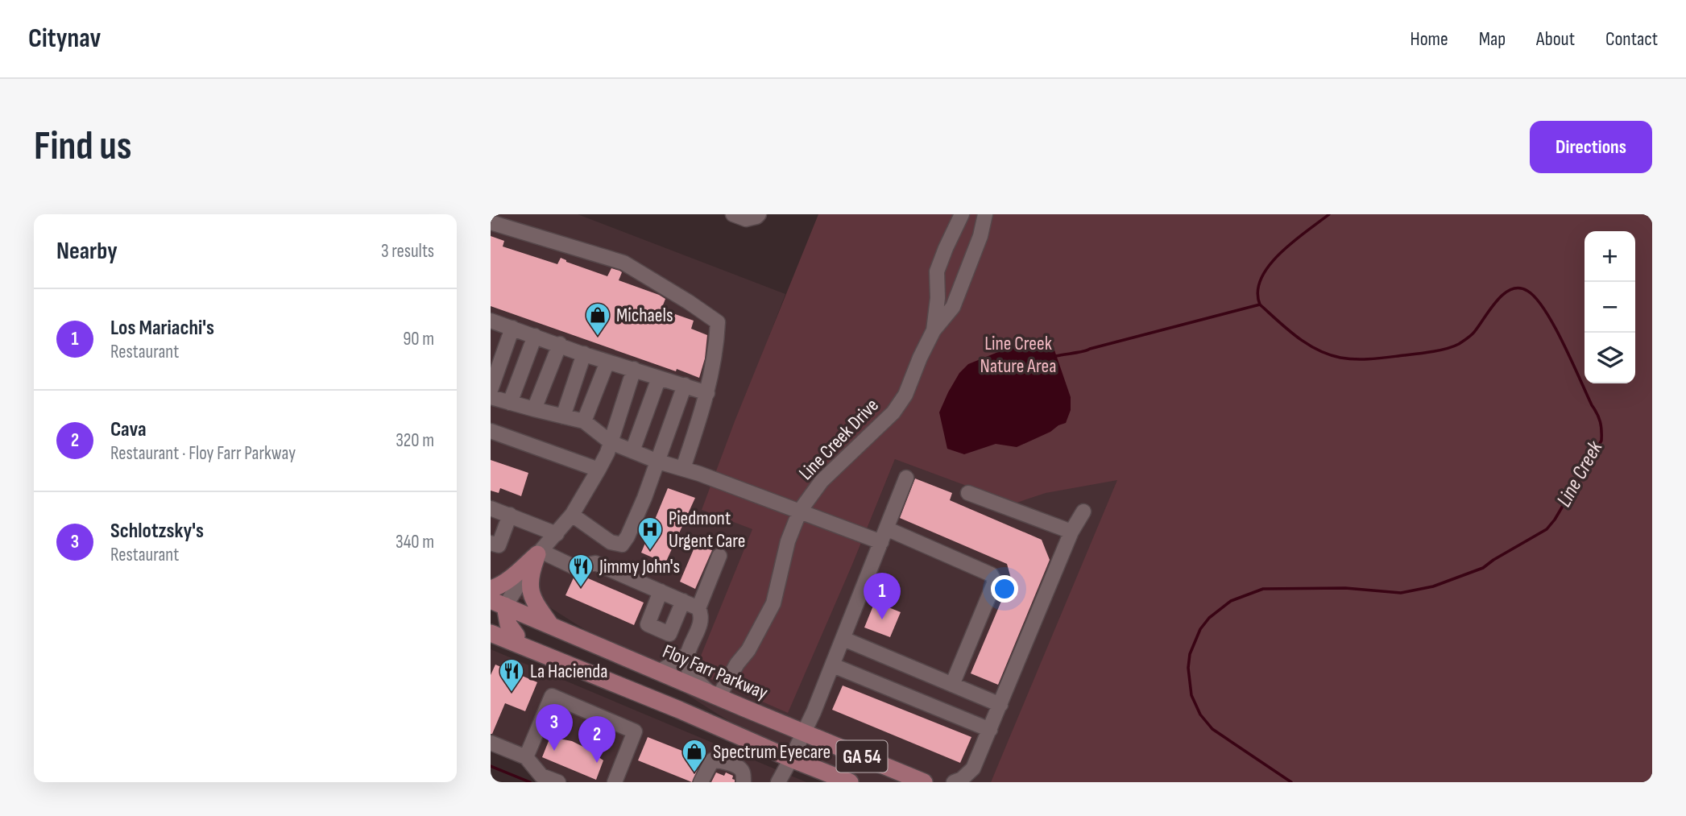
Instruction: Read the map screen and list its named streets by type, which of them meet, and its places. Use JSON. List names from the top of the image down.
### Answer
{
  "streets": {
    "main road": ["Floy Farr Parkway", "GA 54"],
    "street": ["Line Creek Drive"]
  },
  "crossings": [
    ["Line Creek Drive", "Floy Farr Parkway"]
  ],
  "water": ["Line Creek"],
  "parks": ["Line Creek Nature Area"],
  "places": {
    "shop": ["Michaels", "Spectrum Eyecare"],
    "hospital": ["Piedmont Urgent Care"],
    "restaurant": ["Jimmy John's", "La Hacienda"]
  },
  "page": {
    "header": "Citynav",
    "nav": [
      "Home",
      "Map",
      "About",
      "Contact"
    ],
    "buttons": "Directions",
    "title": "Find us",
    "heading": ["Nearby", "3 results"],
    "map_buttons": ["+", "−"],
    "list": [
      {
        "mark": "1",
        "name": "Los Mariachi's",
        "note": "Restaurant",
        "value": "90 m"
      },
      {
        "mark": "2",
        "name": "Cava",
        "note": "Restaurant · Floy Farr Parkway",
        "value": "320 m"
      },
      {
        "mark": "3",
        "name": "Schlotzsky's",
        "note": "Restaurant",
        "value": "340 m"
      }
    ],
    "pins": ["1", "3", "2"]
  }
}
